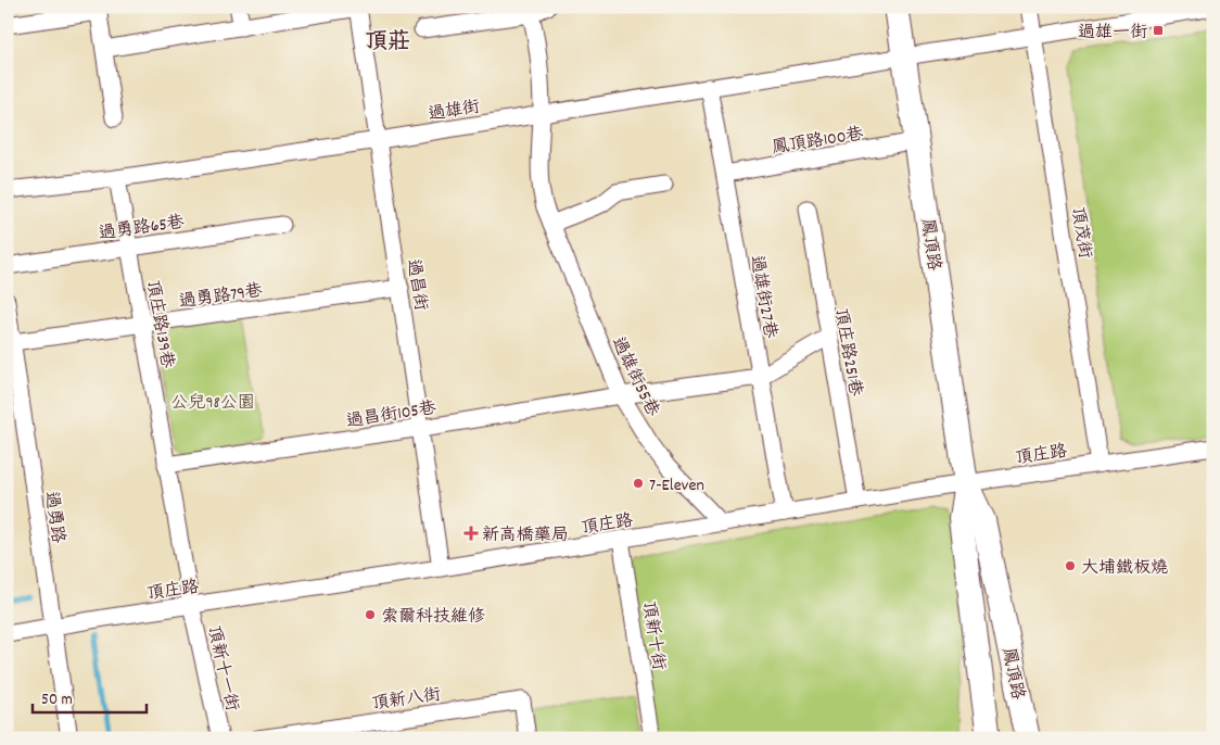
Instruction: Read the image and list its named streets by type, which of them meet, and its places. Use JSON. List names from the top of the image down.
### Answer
{
  "streets": {
    "main road": ["鳳頂路"],
    "street": [
      "過雄街",
      "鳳頂路100巷",
      "過勇路65巷",
      "頂茂街",
      "過昌街",
      "過勇路79巷",
      "過雄街27巷",
      "頂庄路139巷",
      "頂庄路251巷",
      "過雄街55巷",
      "過昌街105巷",
      "頂庄路",
      "過勇路",
      "頂新十街",
      "頂新十一街",
      "頂新八街"
    ]
  },
  "crossings": [
    ["過雄街", "鳳頂路"],
    ["過雄街", "過昌街"],
    ["過雄街", "過雄街27巷"],
    ["過雄街", "頂庄路139巷"],
    ["過雄街", "過雄街55巷"],
    ["鳳頂路100巷", "鳳頂路"],
    ["鳳頂路100巷", "過雄街27巷"],
    ["過勇路65巷", "頂庄路139巷"],
    ["頂茂街", "頂庄路"],
    ["鳳頂路", "頂庄路"],
    ["過昌街", "過勇路79巷"],
    ["過昌街", "過昌街105巷"],
    ["過昌街", "頂庄路"],
    ["過勇路79巷", "頂庄路139巷"],
    ["過勇路79巷", "過勇路"],
    ["過雄街27巷", "過昌街105巷"],
    ["過雄街27巷", "頂庄路"],
    ["頂庄路139巷", "過昌街105巷"],
    ["頂庄路139巷", "頂庄路"],
    ["頂庄路139巷", "頂新十一街"],
    ["頂庄路251巷", "頂庄路"],
    ["過雄街55巷", "過昌街105巷"],
    ["過雄街55巷", "頂庄路"],
    ["頂庄路", "過勇路"],
    ["頂庄路", "頂新十街"],
    ["頂庄路", "頂新十一街"]
  ],
  "districts": ["頂莊"],
  "parks": ["公兒98公園"],
  "places": {
    "transit": ["過雄一街"],
    "other": ["7-Eleven", "大埔鐵板燒", "索爾科技維修"],
    "health": ["新高橋藥局"]
  },
  "scale_bar": "50 m"
}
